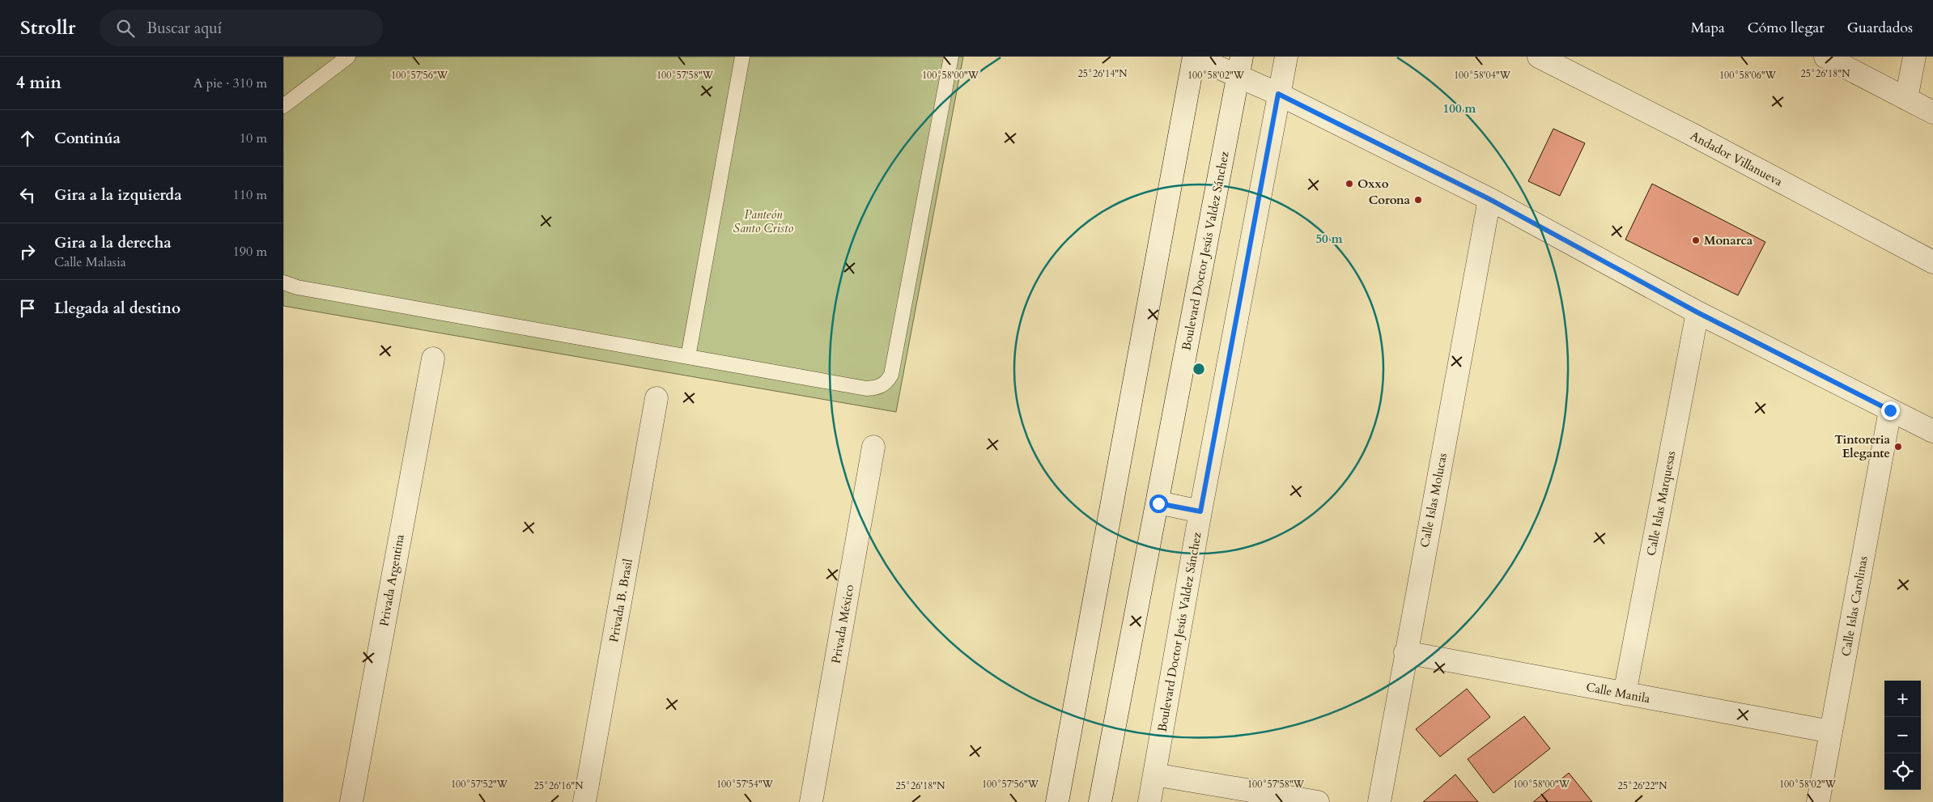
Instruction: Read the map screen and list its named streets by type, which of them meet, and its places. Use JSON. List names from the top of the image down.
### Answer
{
  "streets": {
    "street": [
      "Andador Villanueva",
      "Boulevard Doctor Jesús Valdez Sánchez",
      "Calle Islas Molucas",
      "Calle Islas Marquesas",
      "Privada Argentina",
      "Privada B. Brasil",
      "Calle Islas Carolinas",
      "Privada México",
      "Calle Manila"
    ]
  },
  "crossings": [
    ["Calle Islas Molucas", "Calle Manila"],
    ["Calle Islas Marquesas", "Calle Manila"],
    ["Calle Islas Carolinas", "Calle Manila"]
  ],
  "parks": ["Panteón Santo Cristo"],
  "places": [
    "Oxxo",
    "Corona",
    "Monarca",
    "Tintoreria Elegante"
  ],
  "page": {
    "header": "Strollr",
    "search": "Buscar aquí",
    "nav": ["Mapa", "Cómo llegar", "Guardados"],
    "heading": ["4 min", "A pie · 310 m"],
    "list": [
      ["Continúa", "10 m"],
      ["Gira a la izquierda", "110 m"],
      ["Gira a la derecha", "Calle Malasia", "190 m"],
      "Llegada al destino"
    ],
    "map_buttons": ["+", "−"]
  },
  "coordinates": [
    "25°26'14\"N",
    "25°26'18\"N",
    "100°57'56\"W",
    "100°57'58\"W",
    "100°58'00\"W",
    "100°58'02\"W",
    "100°58'04\"W",
    "100°58'06\"W",
    "100°57'52\"W",
    "100°57'54\"W",
    "25°26'16\"N",
    "25°26'22\"N"
  ],
  "rings": ["100 m", "50 m"]
}
